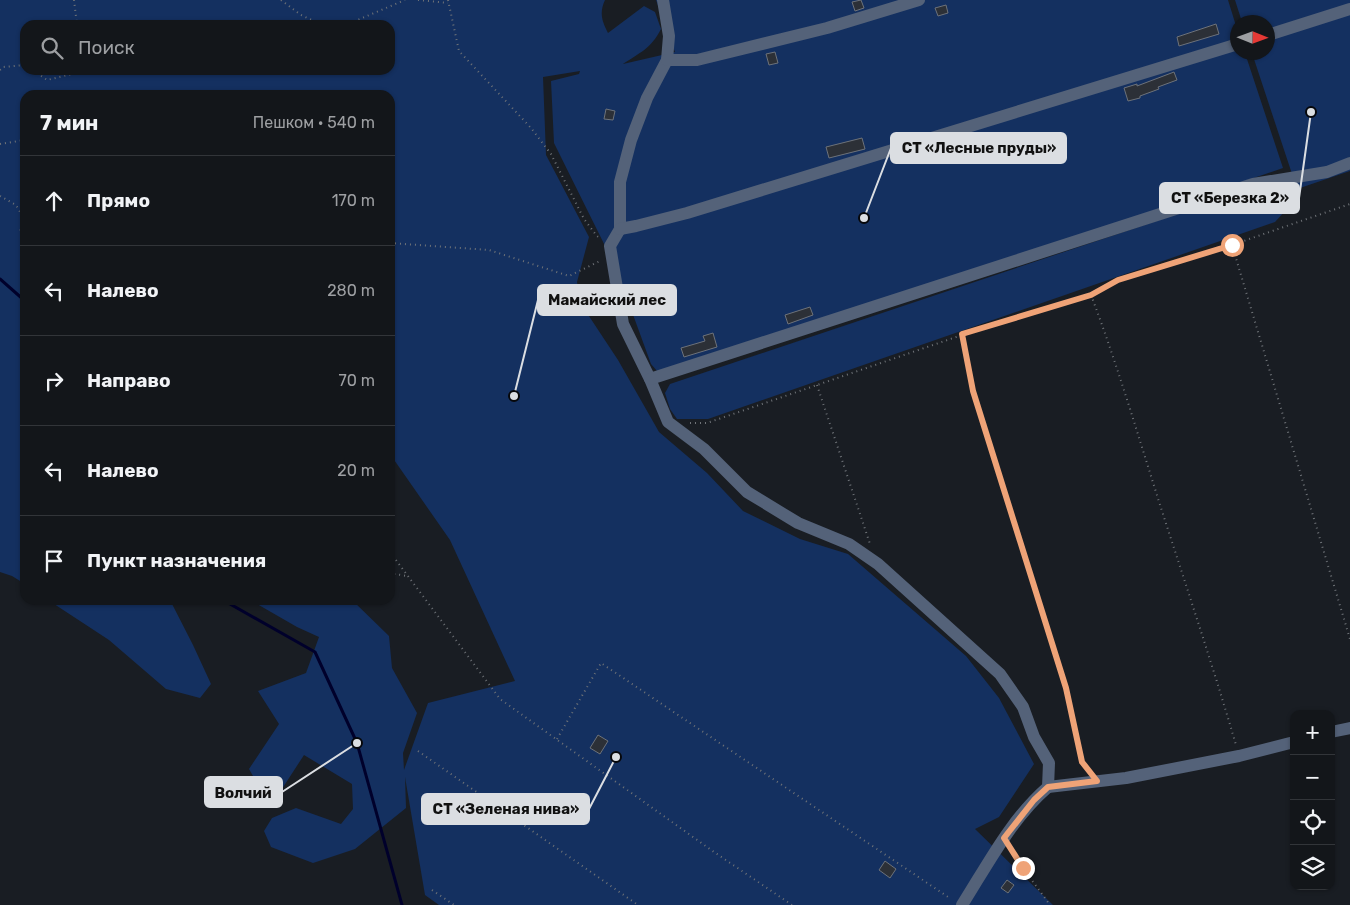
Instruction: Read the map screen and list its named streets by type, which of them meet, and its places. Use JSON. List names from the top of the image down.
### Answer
{
  "places": [
    "СТ «Березка 2»",
    "СТ «Лесные пруды»",
    "Мамайский лес",
    "Волчий",
    "СТ «Зеленая нива»"
  ],
  "north": "right",
  "page": {
    "search": "Поиск",
    "heading": ["7 мин", "Пешком · 540 m"],
    "list": [
      ["Прямо", "170 m"],
      ["Налево", "280 m"],
      ["Направо", "70 m"],
      ["Налево", "20 m"],
      "Пункт назначения"
    ],
    "map_buttons": ["+", "−"]
  }
}
